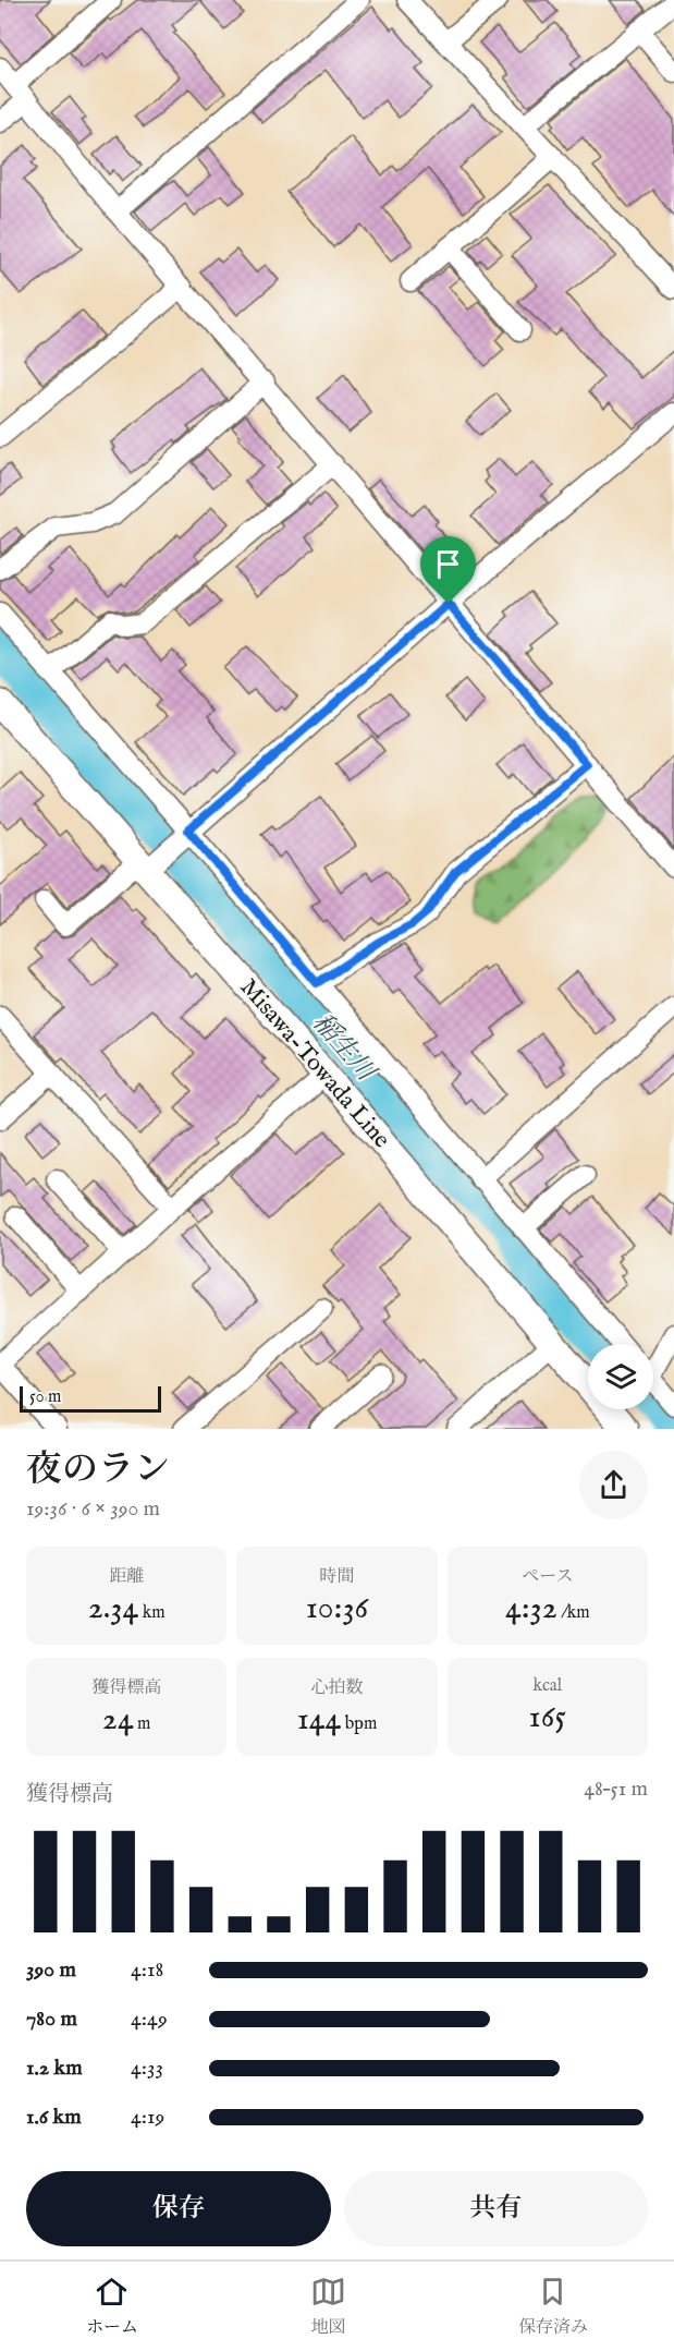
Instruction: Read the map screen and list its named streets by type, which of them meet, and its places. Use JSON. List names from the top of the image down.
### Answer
{
  "streets": {
    "main road": ["Misawa-Towada Line"]
  },
  "water": ["稲生川"],
  "scale_bar": "50 m",
  "page": {
    "scale": "50 m",
    "heading": ["夜のラン", "19:36 · 6 × 390 m"],
    "stats": [
      ["距離", "2.34 km"],
      ["時間", "10:36"],
      ["ペース", "4:32 /km"],
      ["獲得標高", "24 m"],
      ["心拍数", "144 bpm"],
      ["kcal", "165"]
    ],
    "chart": ["獲得標高", "48–51 m"],
    "list": [
      {
        "name": "390 m",
        "note": "4:18"
      },
      {
        "name": "780 m",
        "note": "4:49"
      },
      {
        "name": "1.2 km",
        "note": "4:33"
      },
      {
        "name": "1.6 km",
        "note": "4:19"
      }
    ],
    "buttons": ["保存", "共有"],
    "tabs": ["ホーム", "地図", "保存済み"]
  }
}
